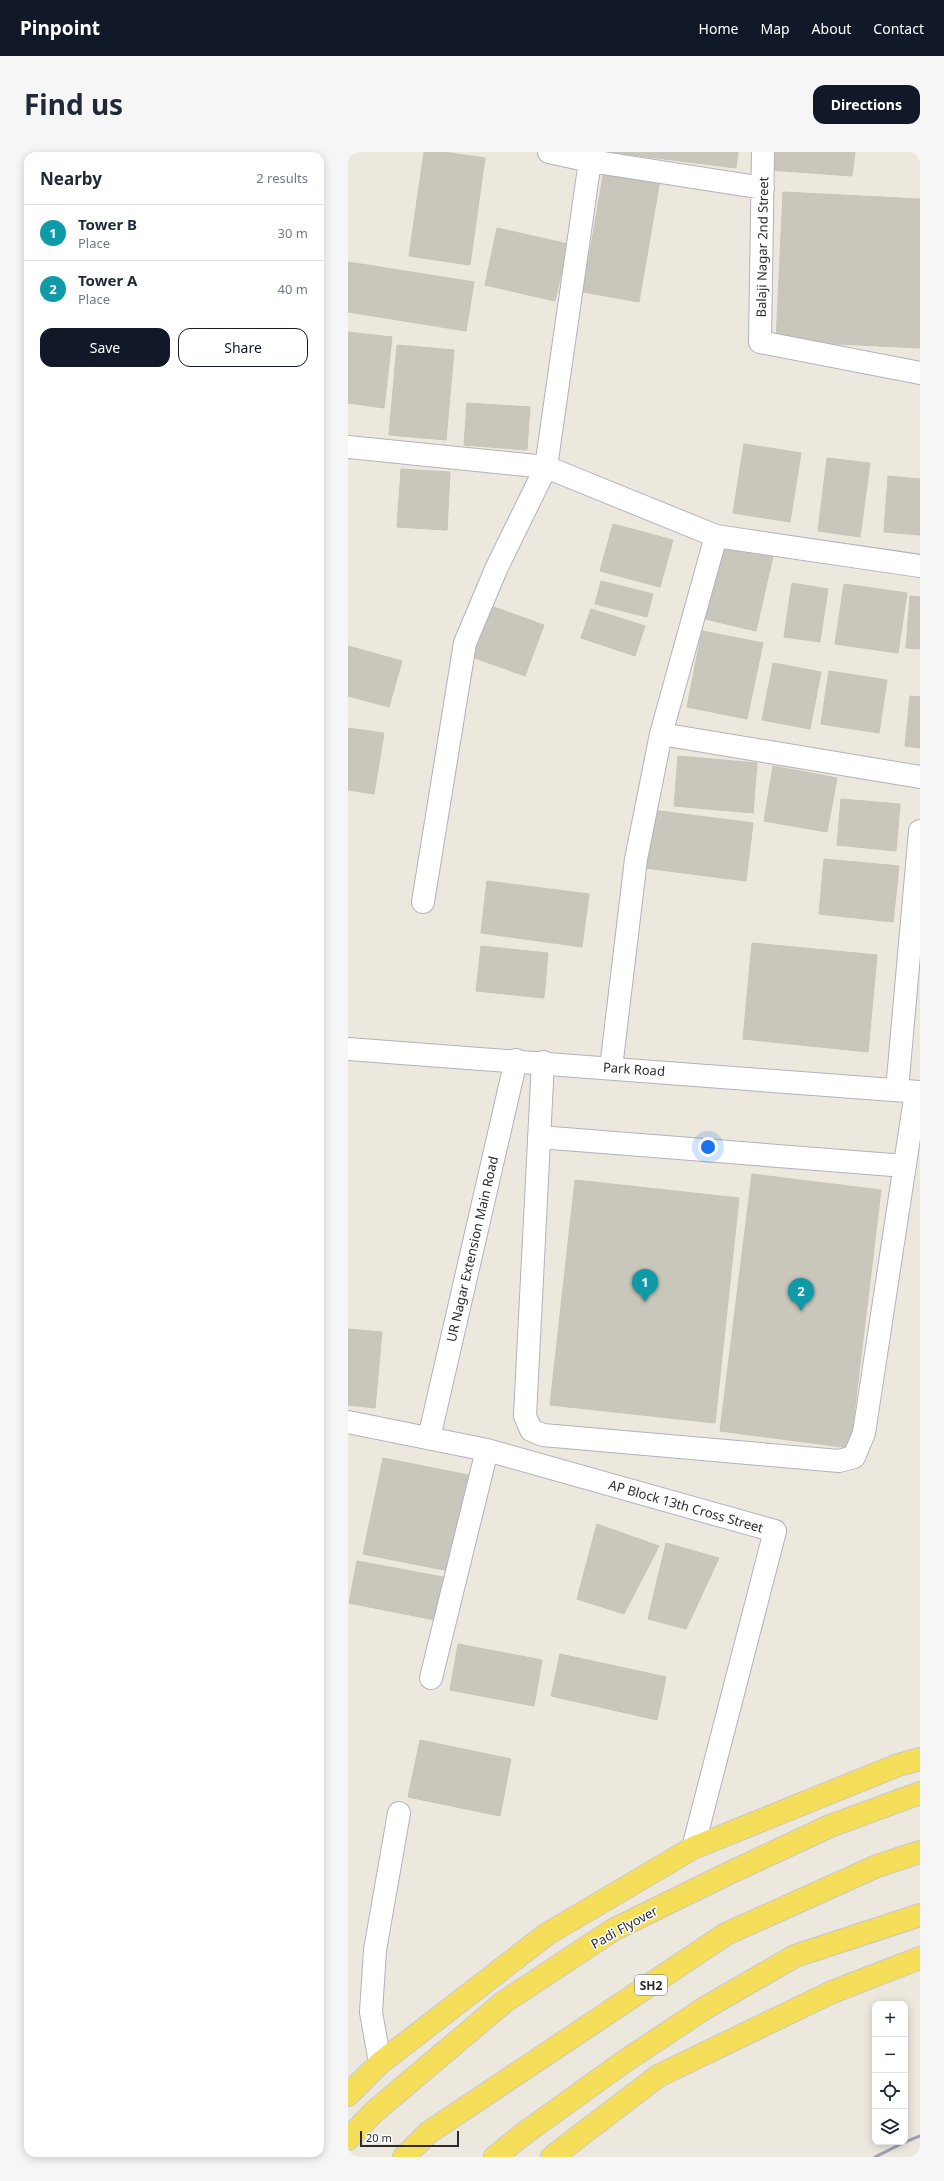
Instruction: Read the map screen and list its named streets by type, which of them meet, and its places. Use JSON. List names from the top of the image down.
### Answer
{
  "streets": {
    "main road": ["Padi Flyover", "SH2"],
    "street": [
      "Balaji Nagar 2nd Street",
      "Park Road",
      "UR Nagar Extension Main Road",
      "AP Block 13th Cross Street"
    ]
  },
  "crossings": [
    ["Park Road", "UR Nagar Extension Main Road"],
    ["UR Nagar Extension Main Road", "AP Block 13th Cross Street"]
  ],
  "scale_bar": "20 m",
  "page": {
    "header": "Pinpoint",
    "nav": [
      "Home",
      "Map",
      "About",
      "Contact"
    ],
    "title": "Find us",
    "buttons": [
      "Directions",
      ["Save", "Share"]
    ],
    "heading": ["Nearby", "2 results"],
    "list": [
      {
        "mark": "1",
        "name": "Tower B",
        "note": "Place",
        "value": "30 m"
      },
      {
        "mark": "2",
        "name": "Tower A",
        "note": "Place",
        "value": "40 m"
      }
    ],
    "pins": ["1", "2"],
    "map_buttons": ["+", "−"],
    "scale": "20 m"
  }
}
